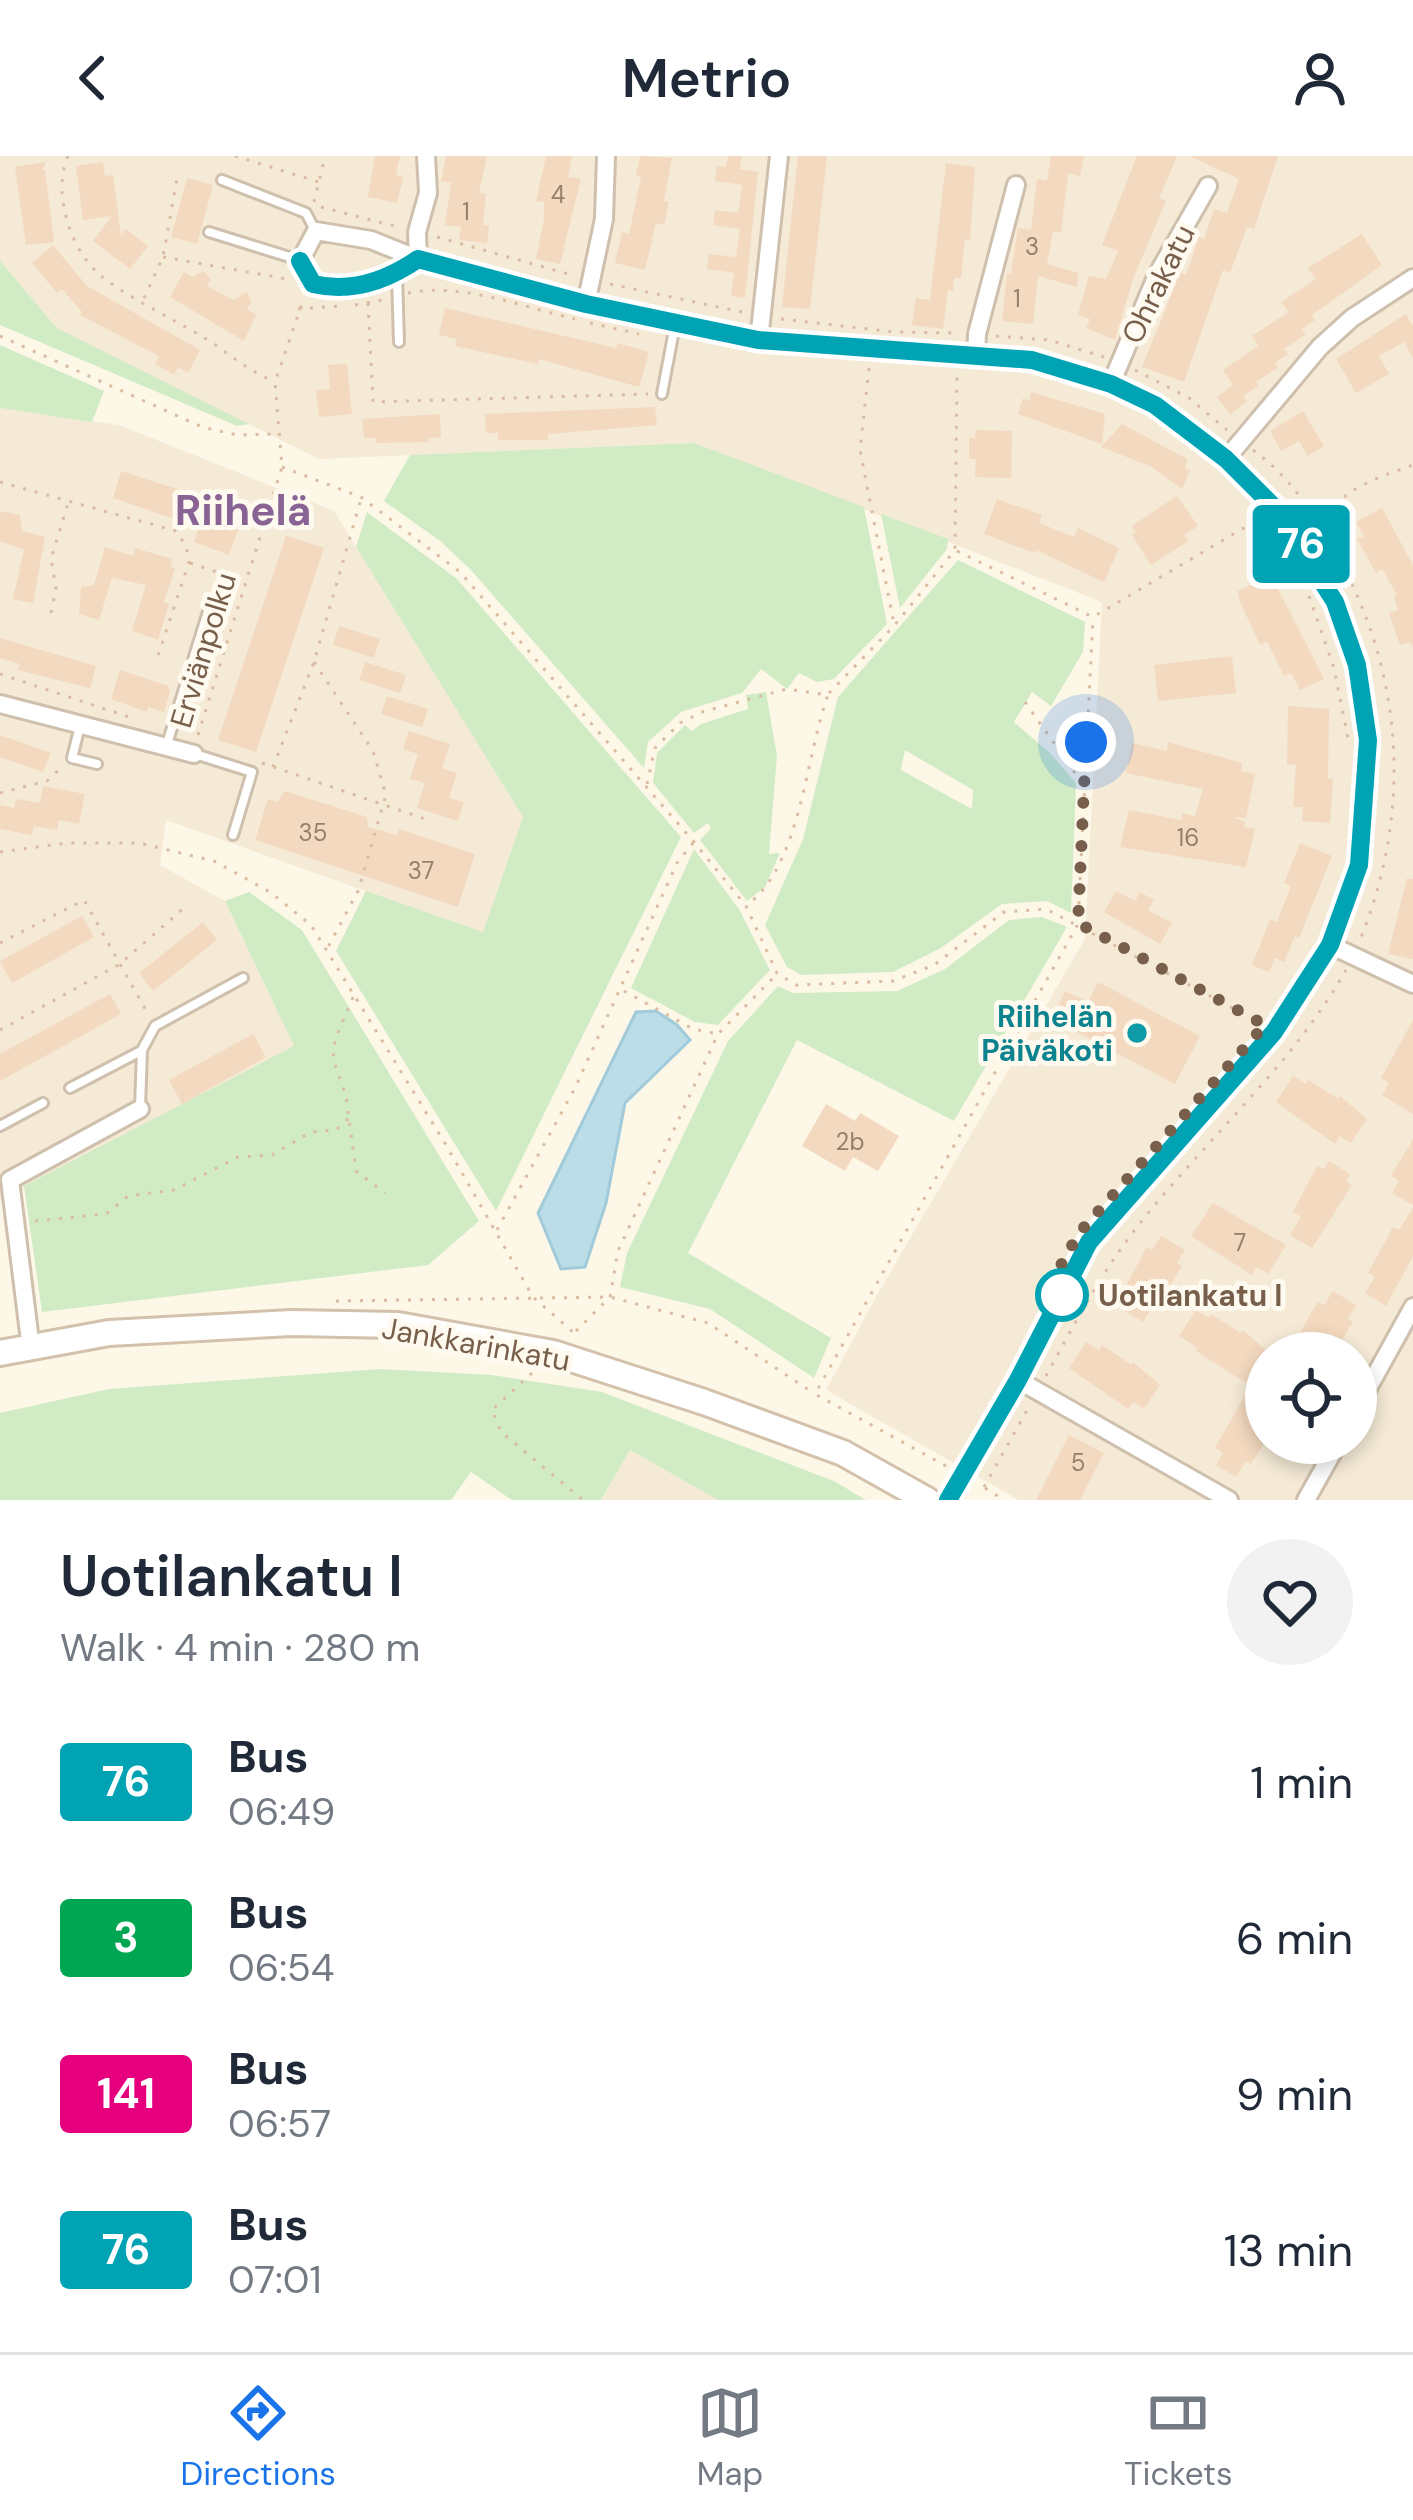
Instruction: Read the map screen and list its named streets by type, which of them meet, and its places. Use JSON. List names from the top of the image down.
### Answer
{
  "streets": {
    "street": ["Ohrakatu", "Jankkarinkatu"],
    "path": ["Erviänpolku"]
  },
  "districts": ["Riihelä"],
  "places": ["Riihelän Päiväkoti", "Uotilankatu I"],
  "lines": ["bus line 76"],
  "house_numbers": [
    "4",
    "1",
    "3",
    "1",
    "35",
    "16",
    "37",
    "2b",
    "7",
    "5"
  ],
  "page": {
    "header": "Metrio",
    "on_map": "76",
    "heading": ["Uotilankatu I", "Walk · 4 min · 280 m"],
    "list": [
      {
        "mark": "76",
        "name": "Bus",
        "note": "06:49",
        "value": "1 min"
      },
      {
        "mark": "3",
        "name": "Bus",
        "note": "06:54",
        "value": "6 min"
      },
      {
        "mark": "141",
        "name": "Bus",
        "note": "06:57",
        "value": "9 min"
      },
      {
        "mark": "76",
        "name": "Bus",
        "note": "07:01",
        "value": "13 min"
      }
    ],
    "tabs": ["Directions", "Map", "Tickets"]
  }
}
